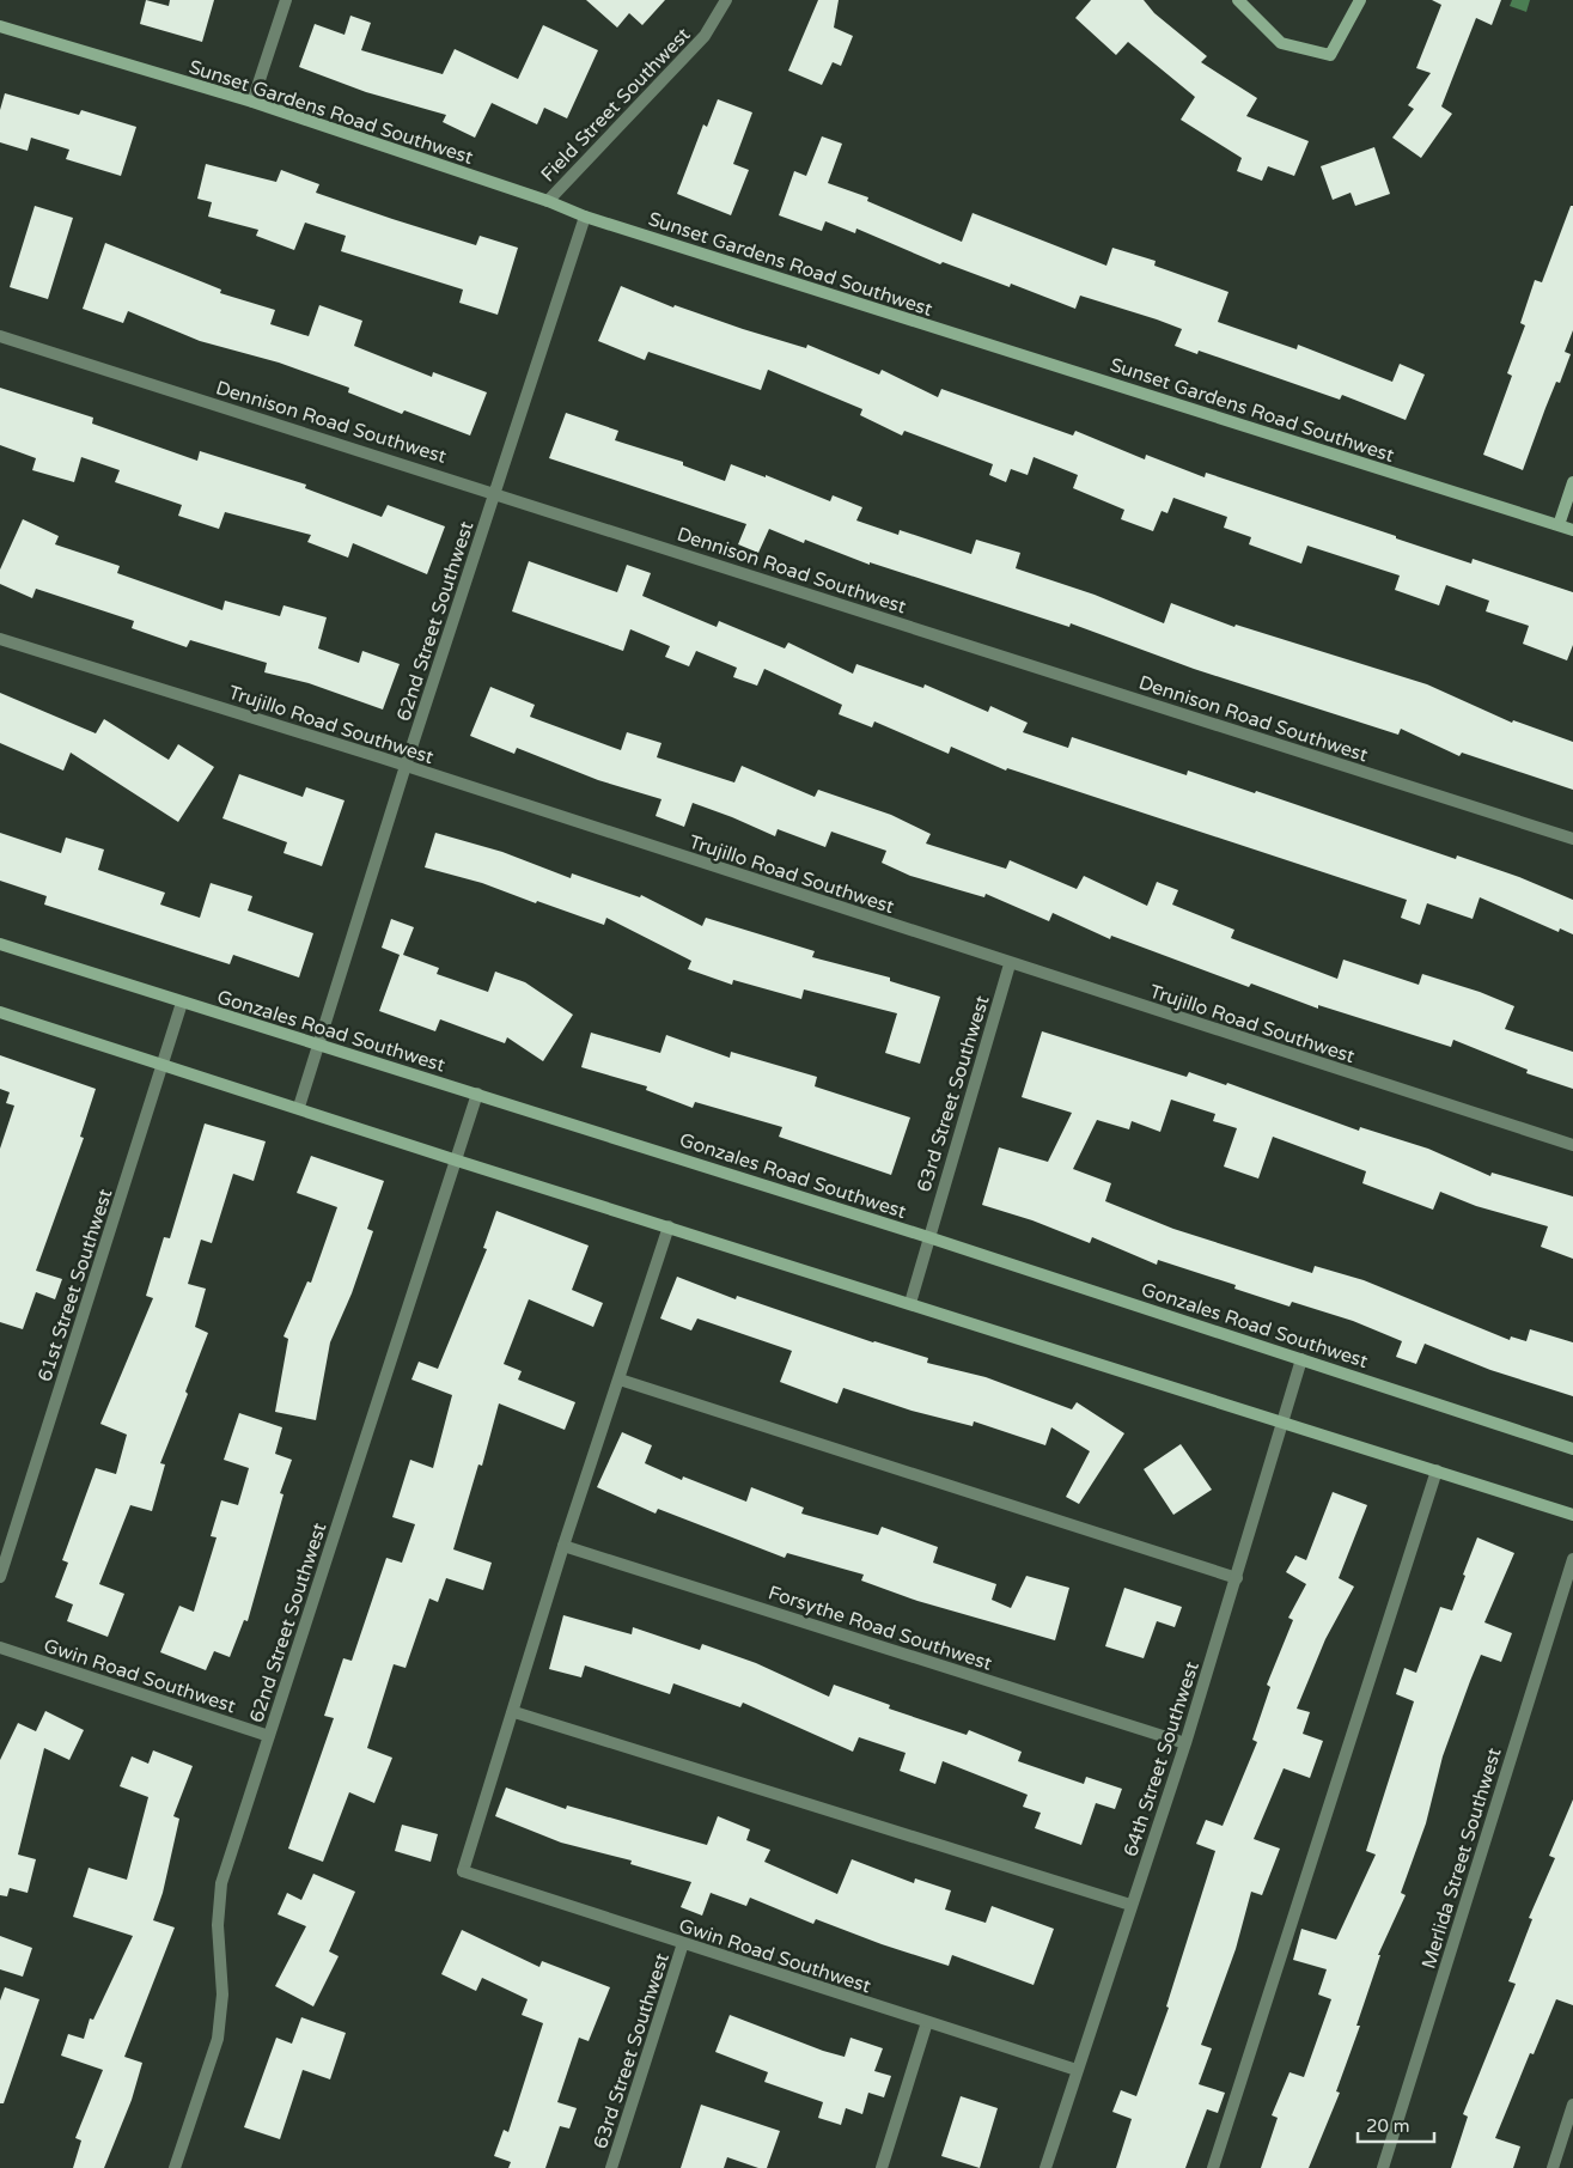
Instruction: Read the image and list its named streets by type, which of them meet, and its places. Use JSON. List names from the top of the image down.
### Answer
{
  "streets": {
    "street": [
      "Field Street Southwest",
      "Sunset Gardens Road Southwest",
      "Dennison Road Southwest",
      "62nd Street Southwest",
      "Trujillo Road Southwest",
      "Gonzales Road Southwest",
      "63rd Street Southwest",
      "61st Street Southwest",
      "Forsythe Road Southwest",
      "Gwin Road Southwest",
      "64th Street Southwest",
      "Merlida Street Southwest"
    ]
  },
  "crossings": [
    ["Field Street Southwest", "Sunset Gardens Road Southwest"],
    ["Sunset Gardens Road Southwest", "62nd Street Southwest"],
    ["Dennison Road Southwest", "62nd Street Southwest"],
    ["62nd Street Southwest", "Trujillo Road Southwest"],
    ["62nd Street Southwest", "Gonzales Road Southwest"],
    ["62nd Street Southwest", "Gwin Road Southwest"],
    ["Trujillo Road Southwest", "63rd Street Southwest"],
    ["Gonzales Road Southwest", "63rd Street Southwest"],
    ["Gonzales Road Southwest", "61st Street Southwest"],
    ["Gonzales Road Southwest", "64th Street Southwest"],
    ["63rd Street Southwest", "Gwin Road Southwest"],
    ["Forsythe Road Southwest", "64th Street Southwest"],
    ["Gwin Road Southwest", "64th Street Southwest"]
  ],
  "scale_bar": "20 m"
}
